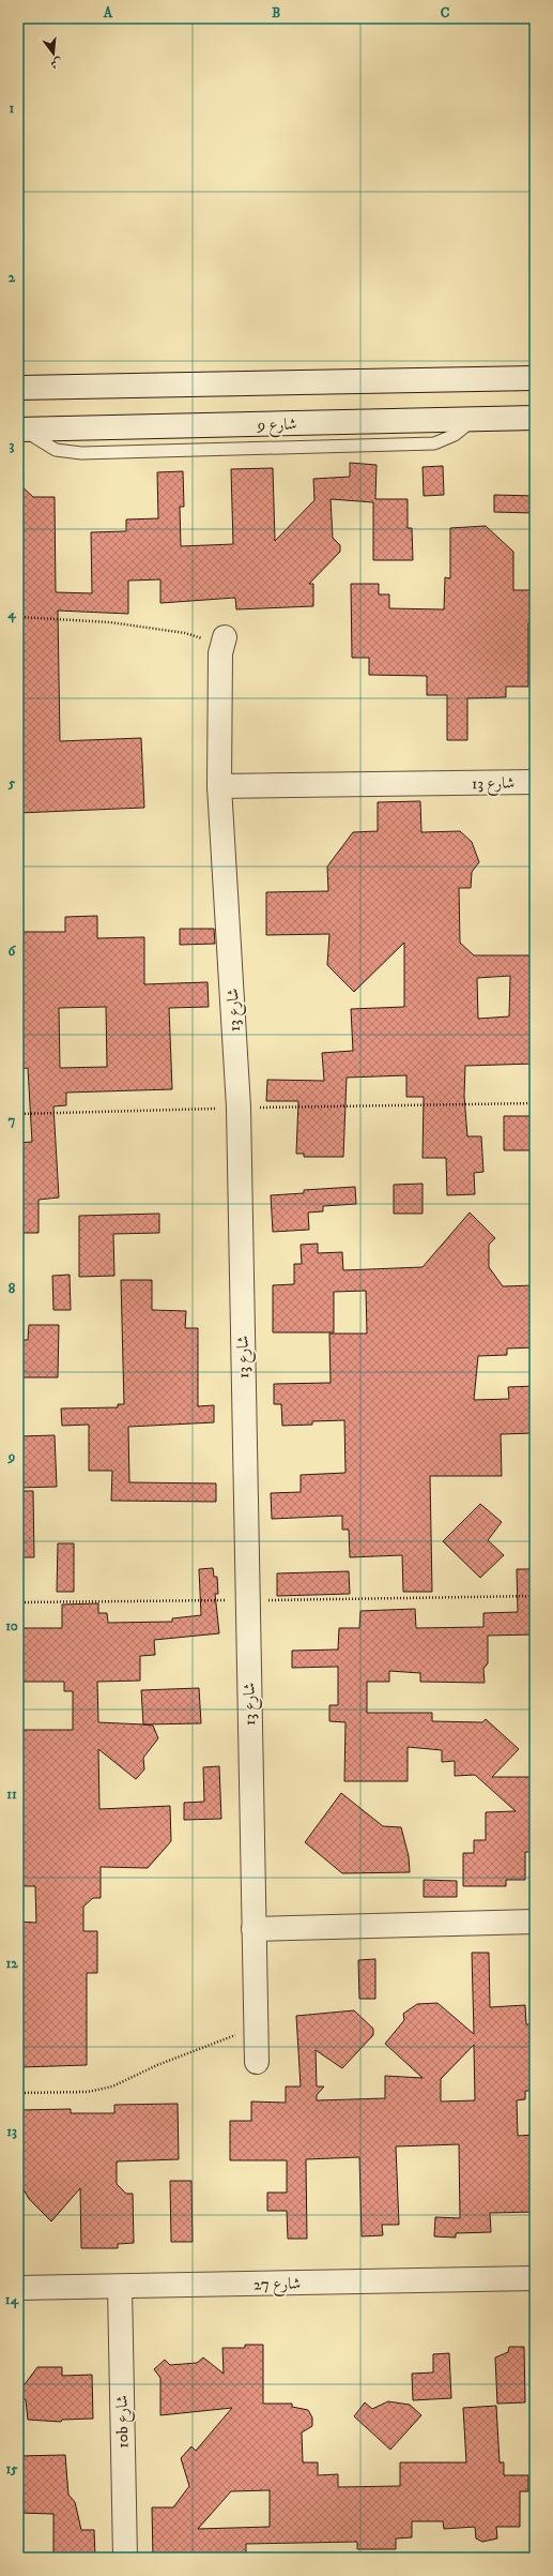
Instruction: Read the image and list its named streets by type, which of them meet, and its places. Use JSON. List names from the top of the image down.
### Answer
{
  "streets": {
    "street": [
      "شارع 9",
      "شارع 13",
      "شارع 27",
      "10b شارع"
    ]
  },
  "crossings": [
    ["شارع 27", "10b شارع"]
  ],
  "north": "bottom",
  "grid": {
    "columns": ["A", "B", "C"],
    "rows": [
      "1",
      "2",
      "3",
      "4",
      "5",
      "6",
      "7",
      "8",
      "9",
      "10",
      "11",
      "12",
      "13",
      "14",
      "15"
    ]
  }
}
